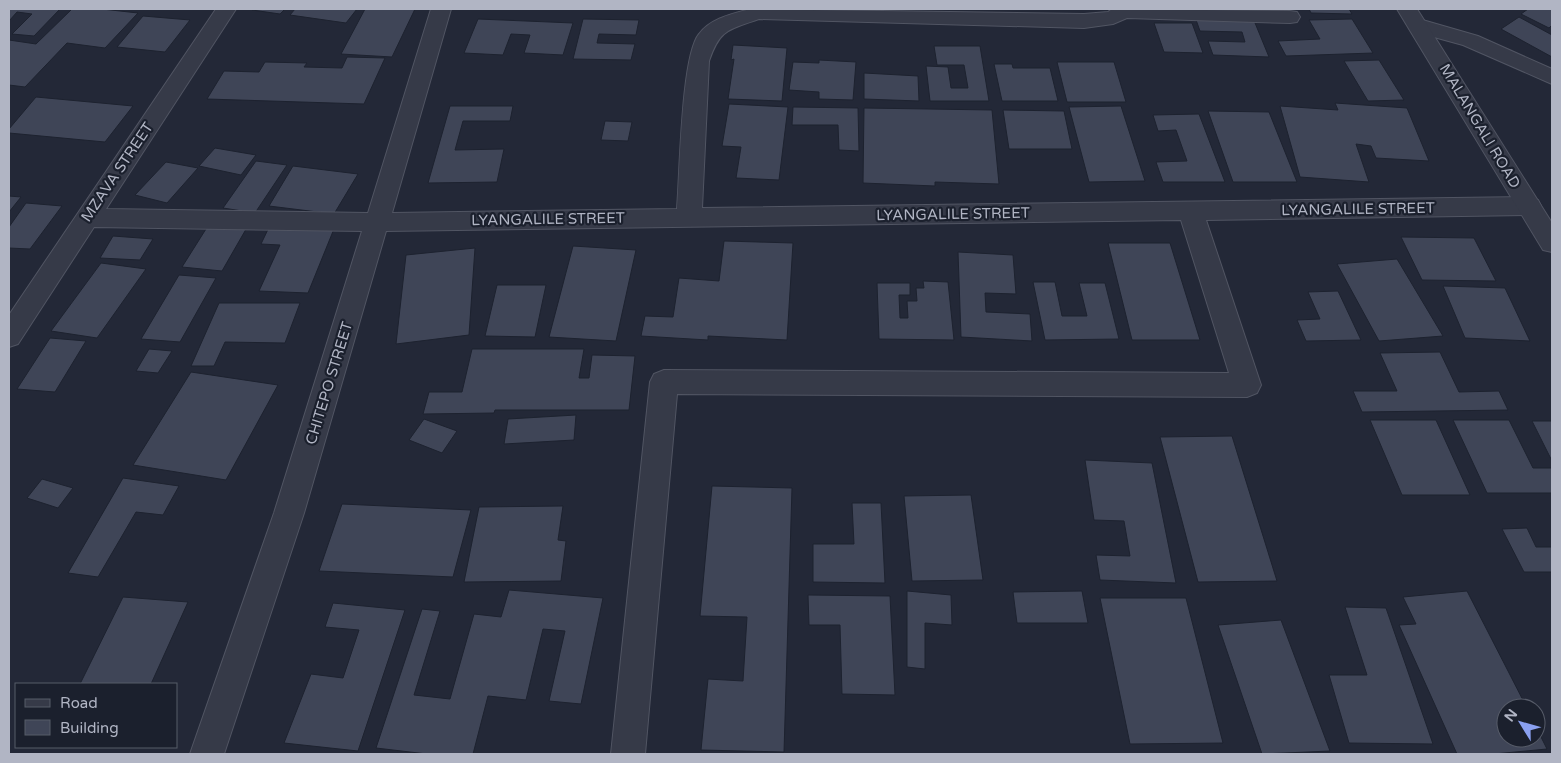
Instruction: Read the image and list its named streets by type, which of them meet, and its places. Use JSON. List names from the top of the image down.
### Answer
{
  "streets": {
    "street": [
      "MALANGALI ROAD",
      "MZAVA STREET",
      "LYANGALILE STREET",
      "CHITEPO STREET"
    ]
  },
  "crossings": [
    ["MALANGALI ROAD", "LYANGALILE STREET"],
    ["MZAVA STREET", "LYANGALILE STREET"],
    ["LYANGALILE STREET", "CHITEPO STREET"]
  ],
  "legend": ["Road", "Building"],
  "north": "top left"
}
